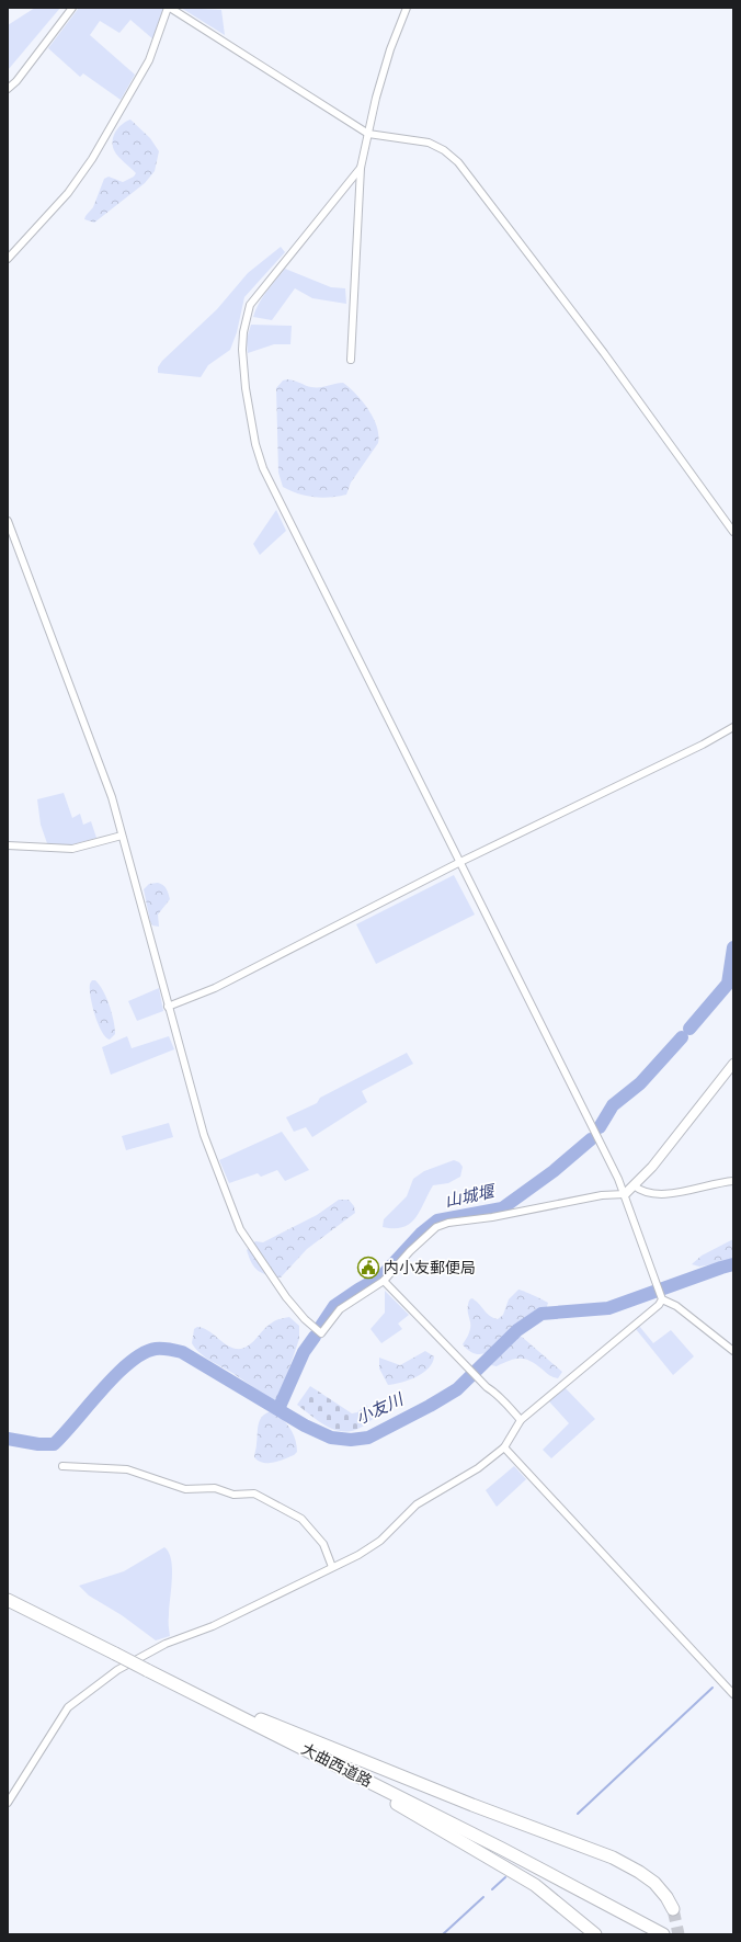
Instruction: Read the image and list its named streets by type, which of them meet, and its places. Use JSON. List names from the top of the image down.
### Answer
{
  "streets": {
    "highway": ["大曲西道路"]
  },
  "water": ["山城堰", "小友川"],
  "places": {
    "public building": ["内小友郵便局"]
  }
}
